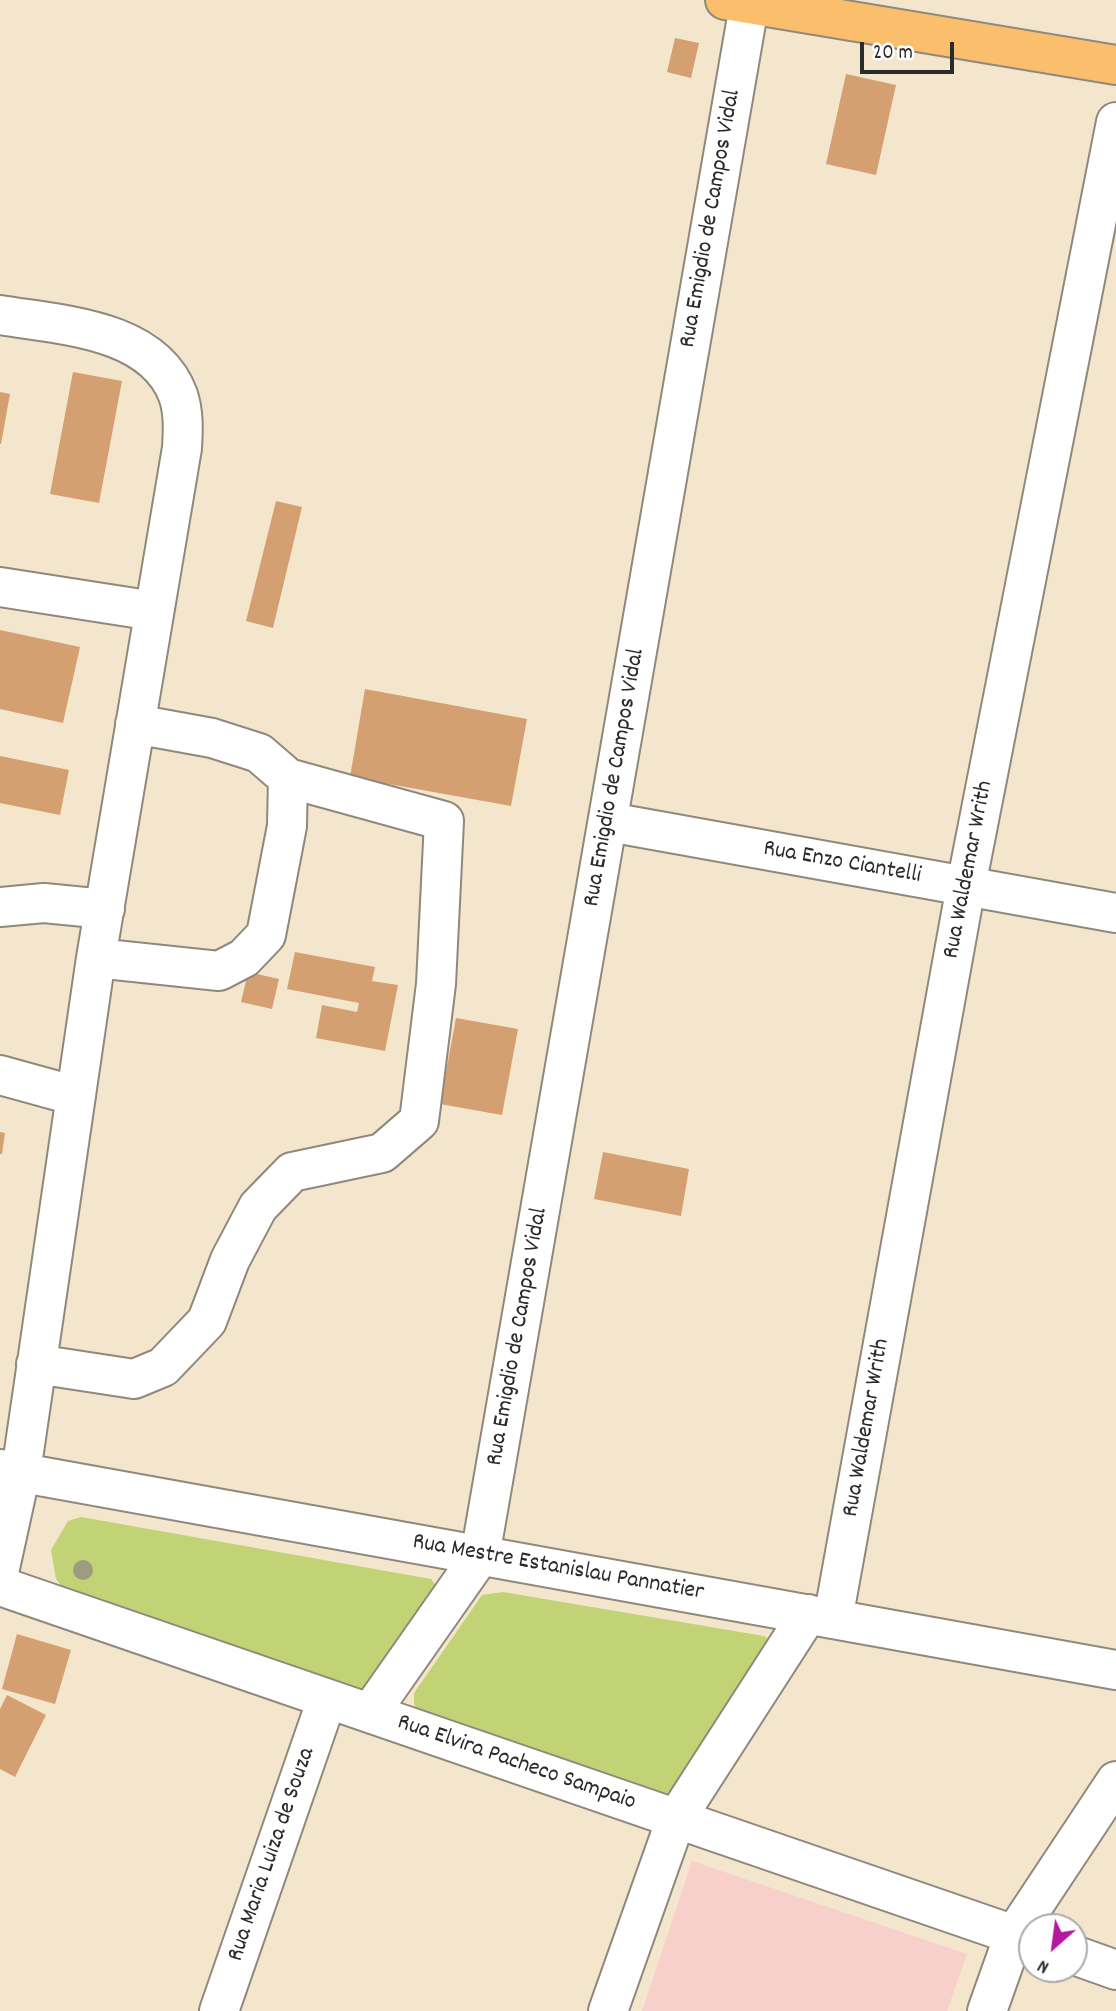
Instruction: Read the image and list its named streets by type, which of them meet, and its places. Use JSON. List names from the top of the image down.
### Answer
{
  "streets": {
    "street": [
      "Rua Emigdio de Campos Vidal",
      "Rua Enzo Ciantelli",
      "Rua Waldemar Writh",
      "Rua Mestre Estanislau Pannatier",
      "Rua Elvira Pacheco Sampaio",
      "Rua Maria Luiza de Souza"
    ]
  },
  "crossings": [
    ["Rua Emigdio de Campos Vidal", "Rua Enzo Ciantelli"],
    ["Rua Emigdio de Campos Vidal", "Rua Mestre Estanislau Pannatier"],
    ["Rua Enzo Ciantelli", "Rua Waldemar Writh"],
    ["Rua Waldemar Writh", "Rua Mestre Estanislau Pannatier"],
    ["Rua Waldemar Writh", "Rua Elvira Pacheco Sampaio"],
    ["Rua Elvira Pacheco Sampaio", "Rua Maria Luiza de Souza"]
  ],
  "scale_bar": "20 m",
  "north": "bottom left"
}
